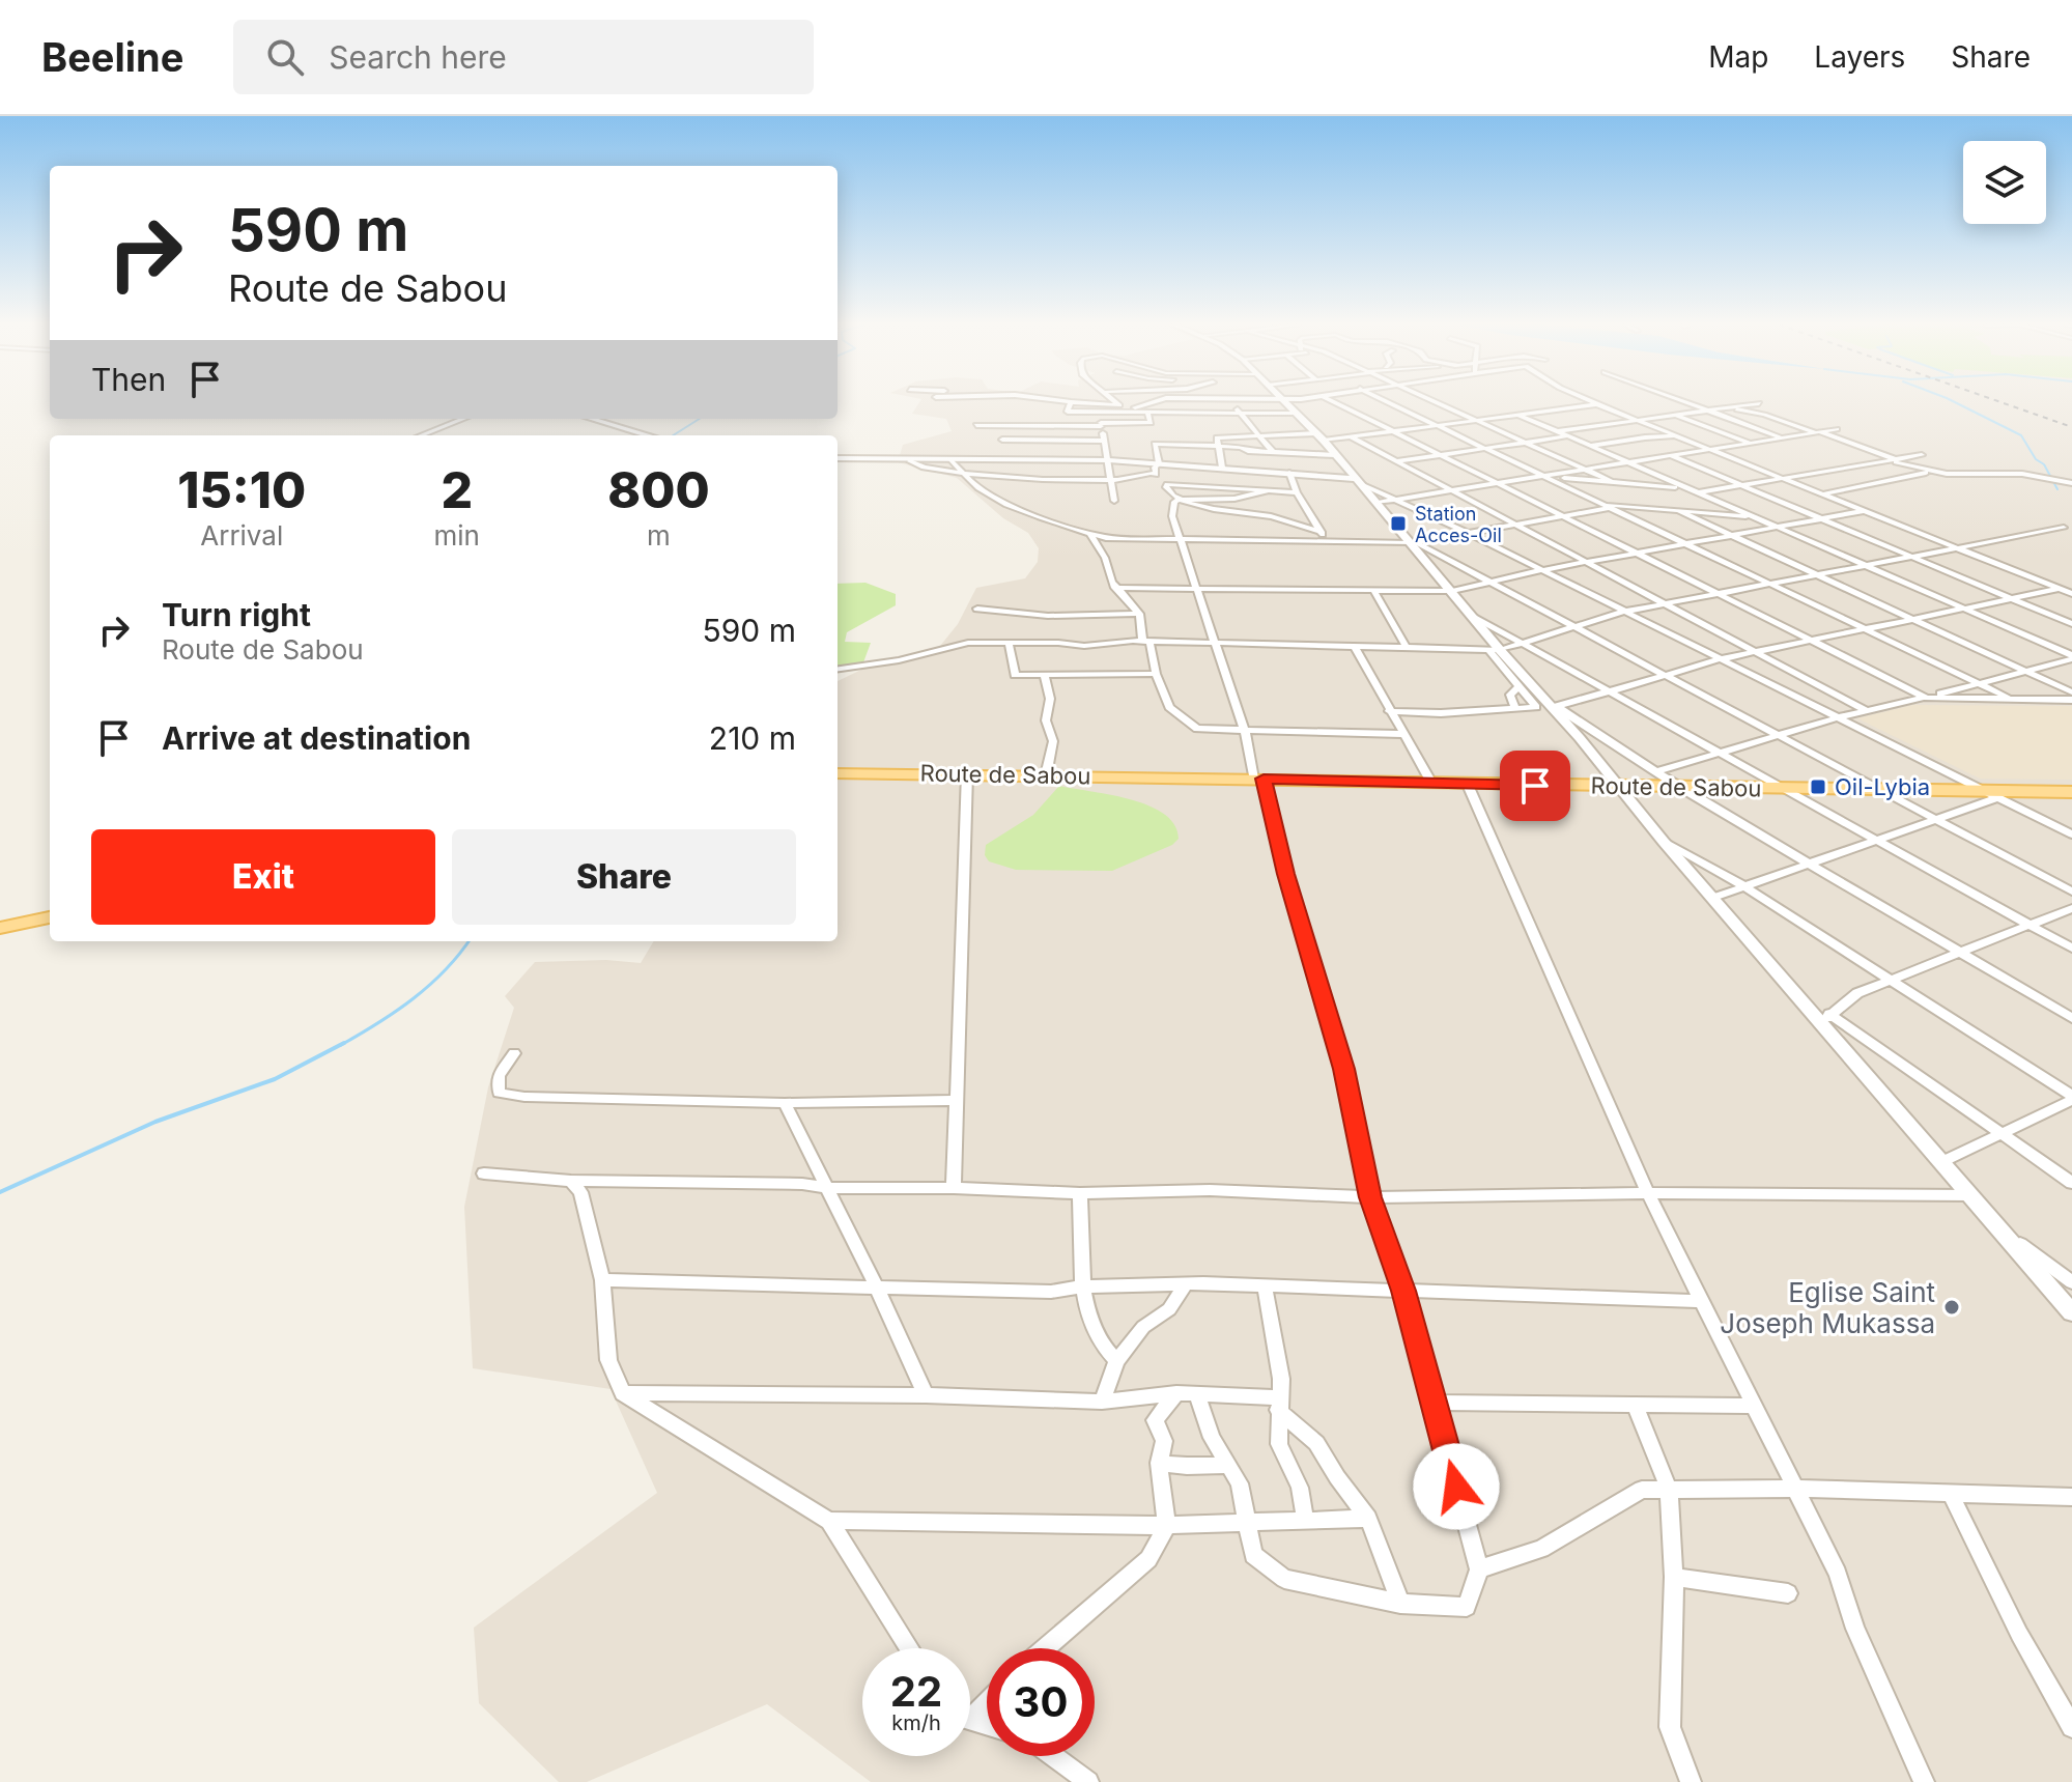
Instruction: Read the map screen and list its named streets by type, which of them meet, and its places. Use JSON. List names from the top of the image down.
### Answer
{
  "streets": {
    "main road": ["Route de Sabou"]
  },
  "places": {
    "transit": ["Station Acces-Oil", "Oil-Lybia"],
    "other": ["Eglise Saint Joseph Mukassa"]
  },
  "page": {
    "header": "Beeline",
    "search": "Search here",
    "nav": ["Map", "Layers", "Share"],
    "turn": ["590 m", "Route de Sabou"],
    "then": "Then",
    "eta": [
      "15:10",
      "Arrival",
      "2",
      "min",
      "800",
      "m"
    ],
    "list": [
      {
        "name": "Turn right",
        "note": "Route de Sabou",
        "value": "590 m"
      },
      {
        "name": "Arrive at destination",
        "value": "210 m"
      }
    ],
    "buttons": ["Exit", "Share"],
    "speed": "22 km/h",
    "limit": "30"
  }
}
